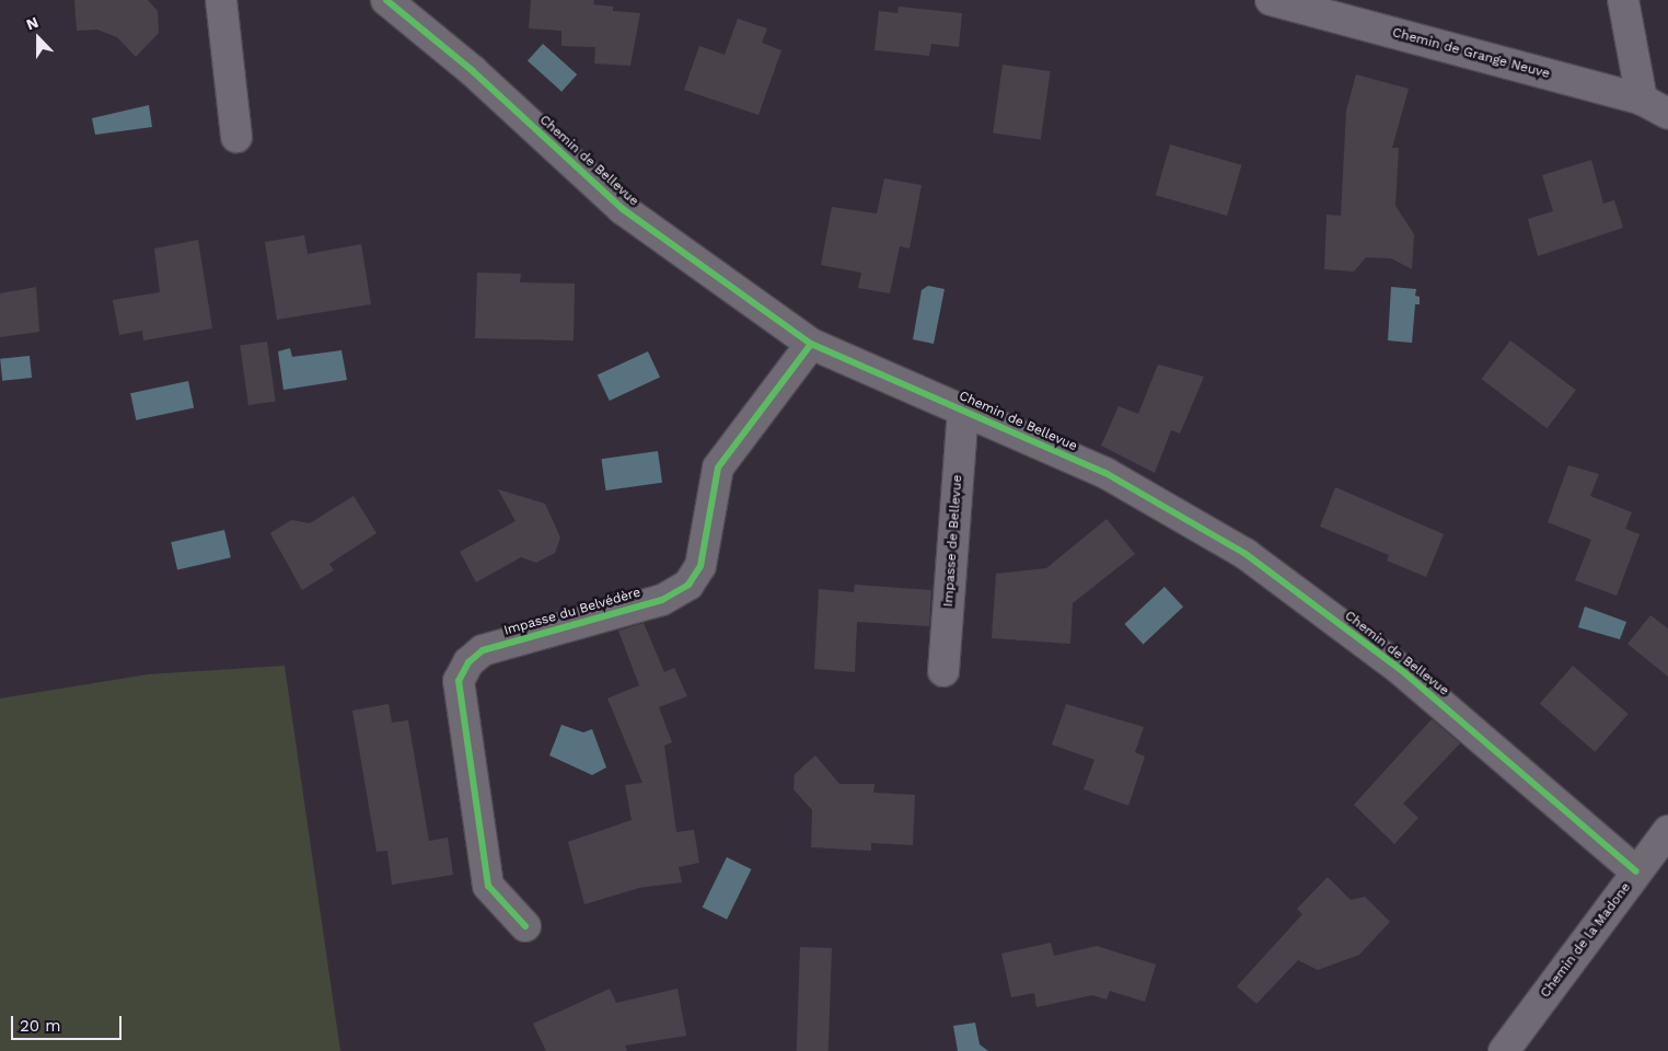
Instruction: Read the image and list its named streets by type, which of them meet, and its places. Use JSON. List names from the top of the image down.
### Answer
{
  "streets": {
    "street": [
      "Chemin de Grange Neuve",
      "Chemin de Bellevue",
      "Impasse de Bellevue",
      "Impasse du Belvédère",
      "Chemin de la Madone"
    ]
  },
  "crossings": [
    ["Chemin de Bellevue", "Impasse de Bellevue"],
    ["Chemin de Bellevue", "Impasse du Belvédère"],
    ["Chemin de Bellevue", "Chemin de la Madone"]
  ],
  "scale_bar": "20 m",
  "north": "top"
}
